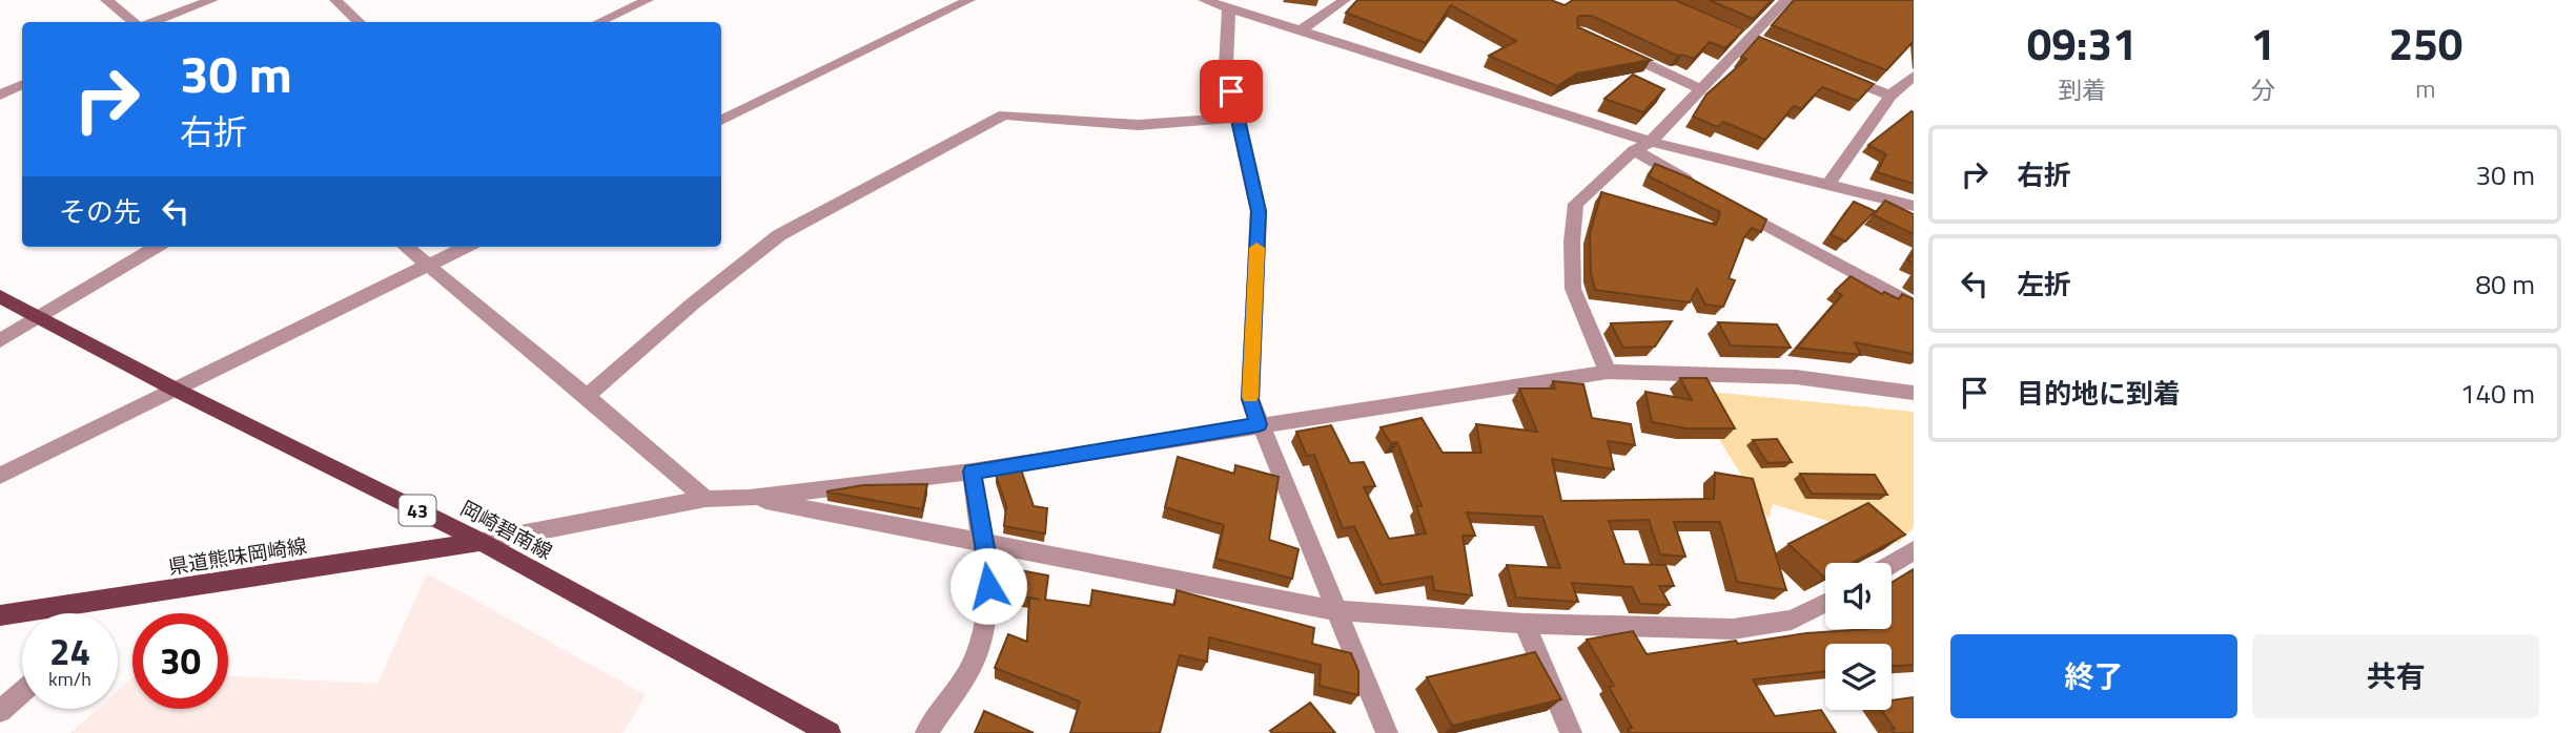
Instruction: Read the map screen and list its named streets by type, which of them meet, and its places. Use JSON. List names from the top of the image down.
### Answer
{
  "streets": {
    "main road": ["43", "岡崎碧南線", "県道熊味岡崎線"]
  },
  "crossings": [
    ["岡崎碧南線", "県道熊味岡崎線"]
  ],
  "page": {
    "eta": [
      "09:31",
      "到着",
      "1",
      "分",
      "250",
      "m"
    ],
    "turn": ["30 m", "右折"],
    "list": [
      {
        "name": "右折",
        "value": "30 m"
      },
      {
        "name": "左折",
        "value": "80 m"
      },
      {
        "name": "目的地に到着",
        "value": "140 m"
      }
    ],
    "then": "その先",
    "speed": "24 km/h",
    "limit": "30",
    "buttons": ["終了", "共有"]
  }
}
